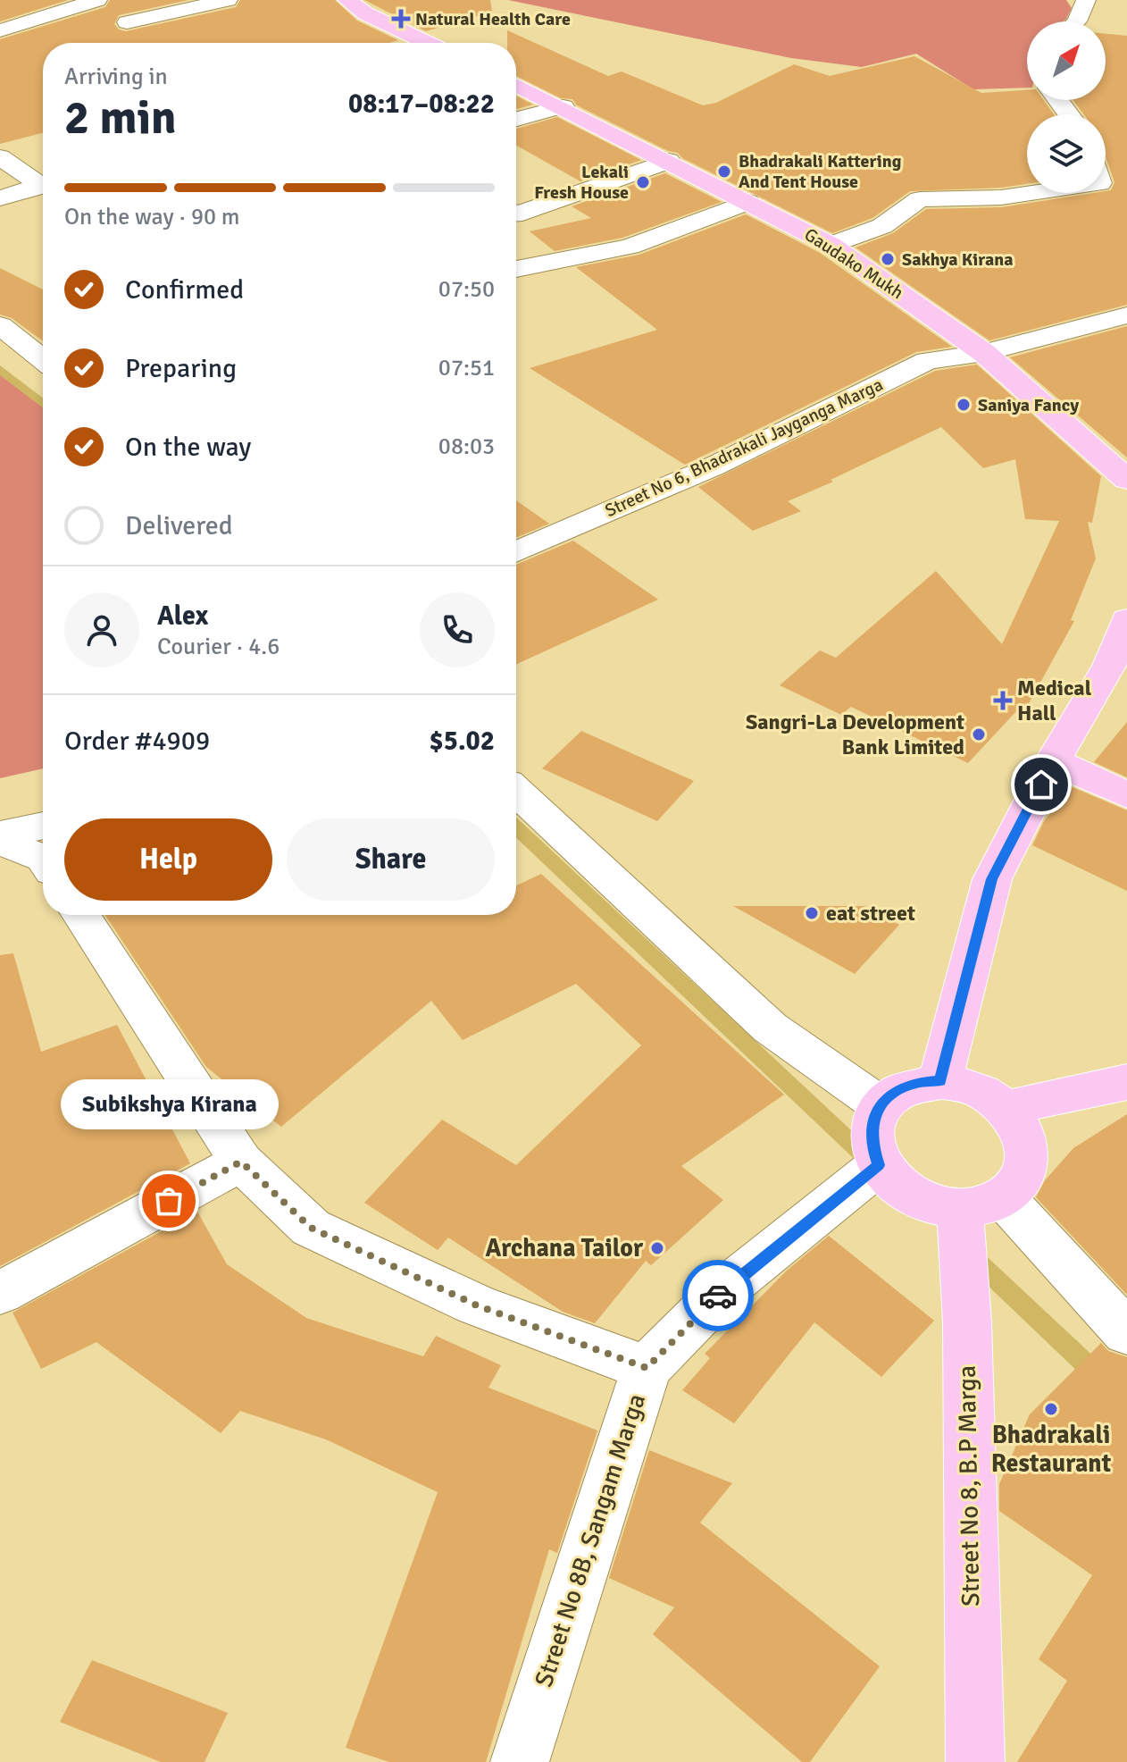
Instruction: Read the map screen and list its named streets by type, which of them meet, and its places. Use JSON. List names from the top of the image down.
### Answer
{
  "streets": {
    "main road": ["Gaudako Mukh", "Street No 8, B.P Marga"],
    "street": ["Street No 6, Bhadrakali Jayganga Marga", "Street No 8B, Sangam Marga"]
  },
  "crossings": [
    ["Gaudako Mukh", "Street No 6, Bhadrakali Jayganga Marga"],
    ["Street No 8, B.P Marga", "Street No 8B, Sangam Marga"]
  ],
  "places": {
    "health": ["Natural Health Care", "Medical Hall"],
    "other": [
      "Bhadrakali Kattering And Tent House",
      "Lekali Fresh House",
      "Sakhya Kirana",
      "Saniya Fancy",
      "Sangri-La Development Bank Limited",
      "eat street",
      "Subikshya Kirana",
      "Archana Tailor",
      "Bhadrakali Restaurant"
    ]
  },
  "north": "top right",
  "page": {
    "heading": ["2 min", "Arriving in", "08:17–08:22"],
    "panel": [
      "Alex",
      "Courier · 4.6",
      "Order #4909",
      "$5.02"
    ],
    "bar": "On the way · 90 m",
    "list": [
      ["Confirmed", "07:50"],
      ["Preparing", "07:51"],
      ["On the way", "08:03"],
      "Delivered"
    ],
    "buttons": ["Help", "Share"],
    "bubble": "Subikshya Kirana"
  }
}
